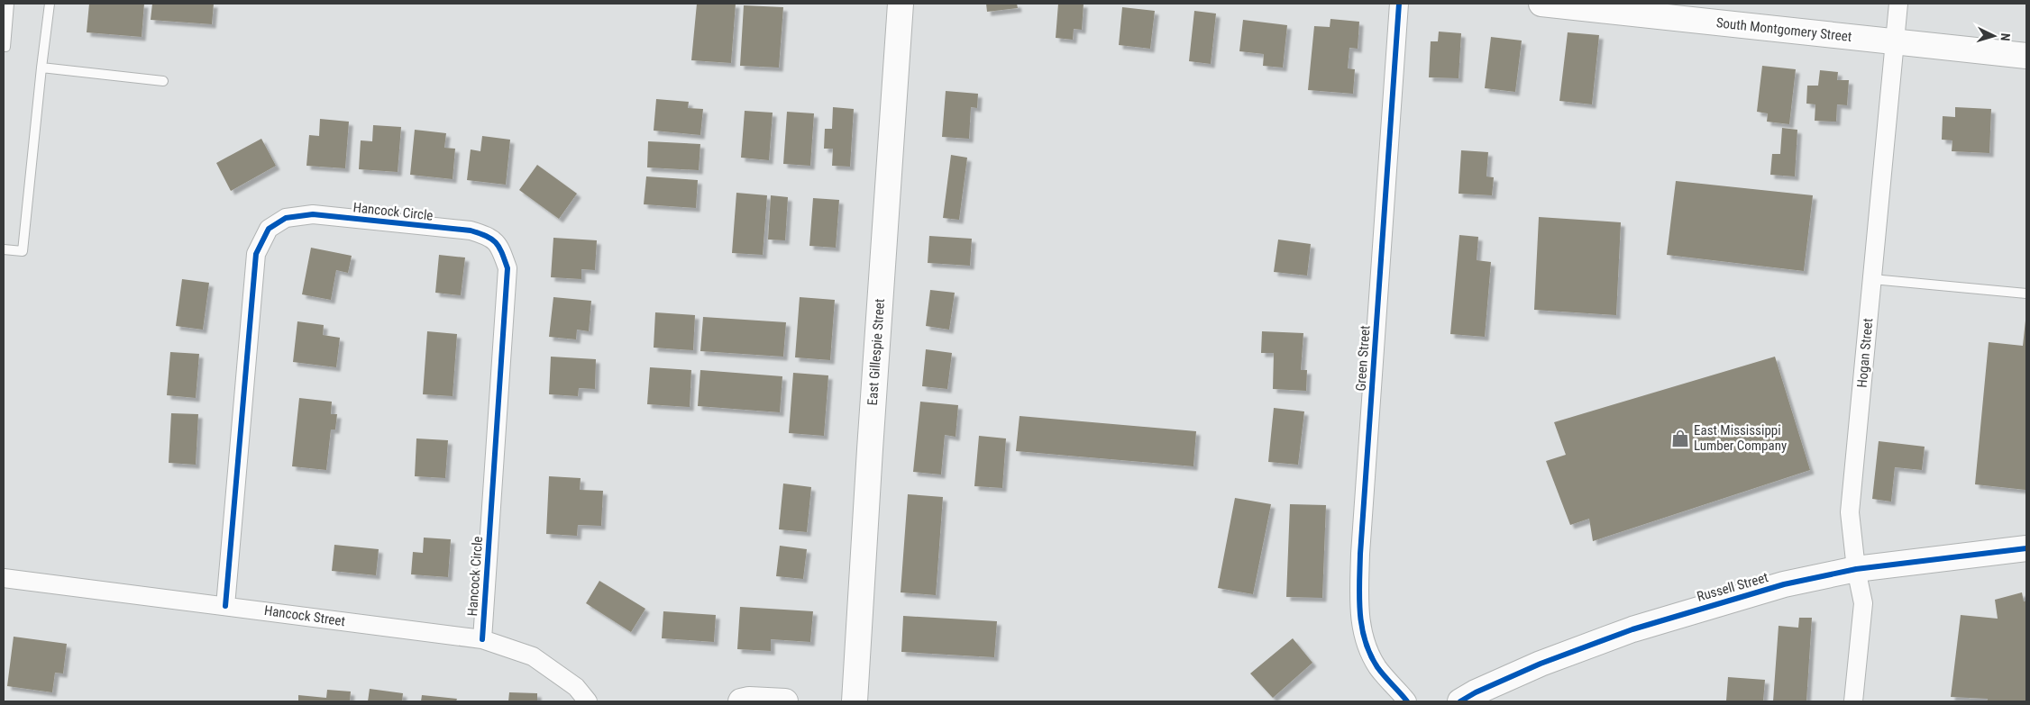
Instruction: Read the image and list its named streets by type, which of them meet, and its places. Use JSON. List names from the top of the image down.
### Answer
{
  "streets": {
    "street": [
      "South Montgomery Street",
      "Hancock Circle",
      "East Gillespie Street",
      "Hogan Street",
      "Green Street",
      "Russell Street",
      "Hancock Street"
    ]
  },
  "crossings": [
    ["South Montgomery Street", "Hogan Street"],
    ["Hancock Circle", "Hancock Street"],
    ["Hogan Street", "Russell Street"]
  ],
  "places": {
    "shop": ["East Mississippi Lumber Company"]
  },
  "north": "right"
}
